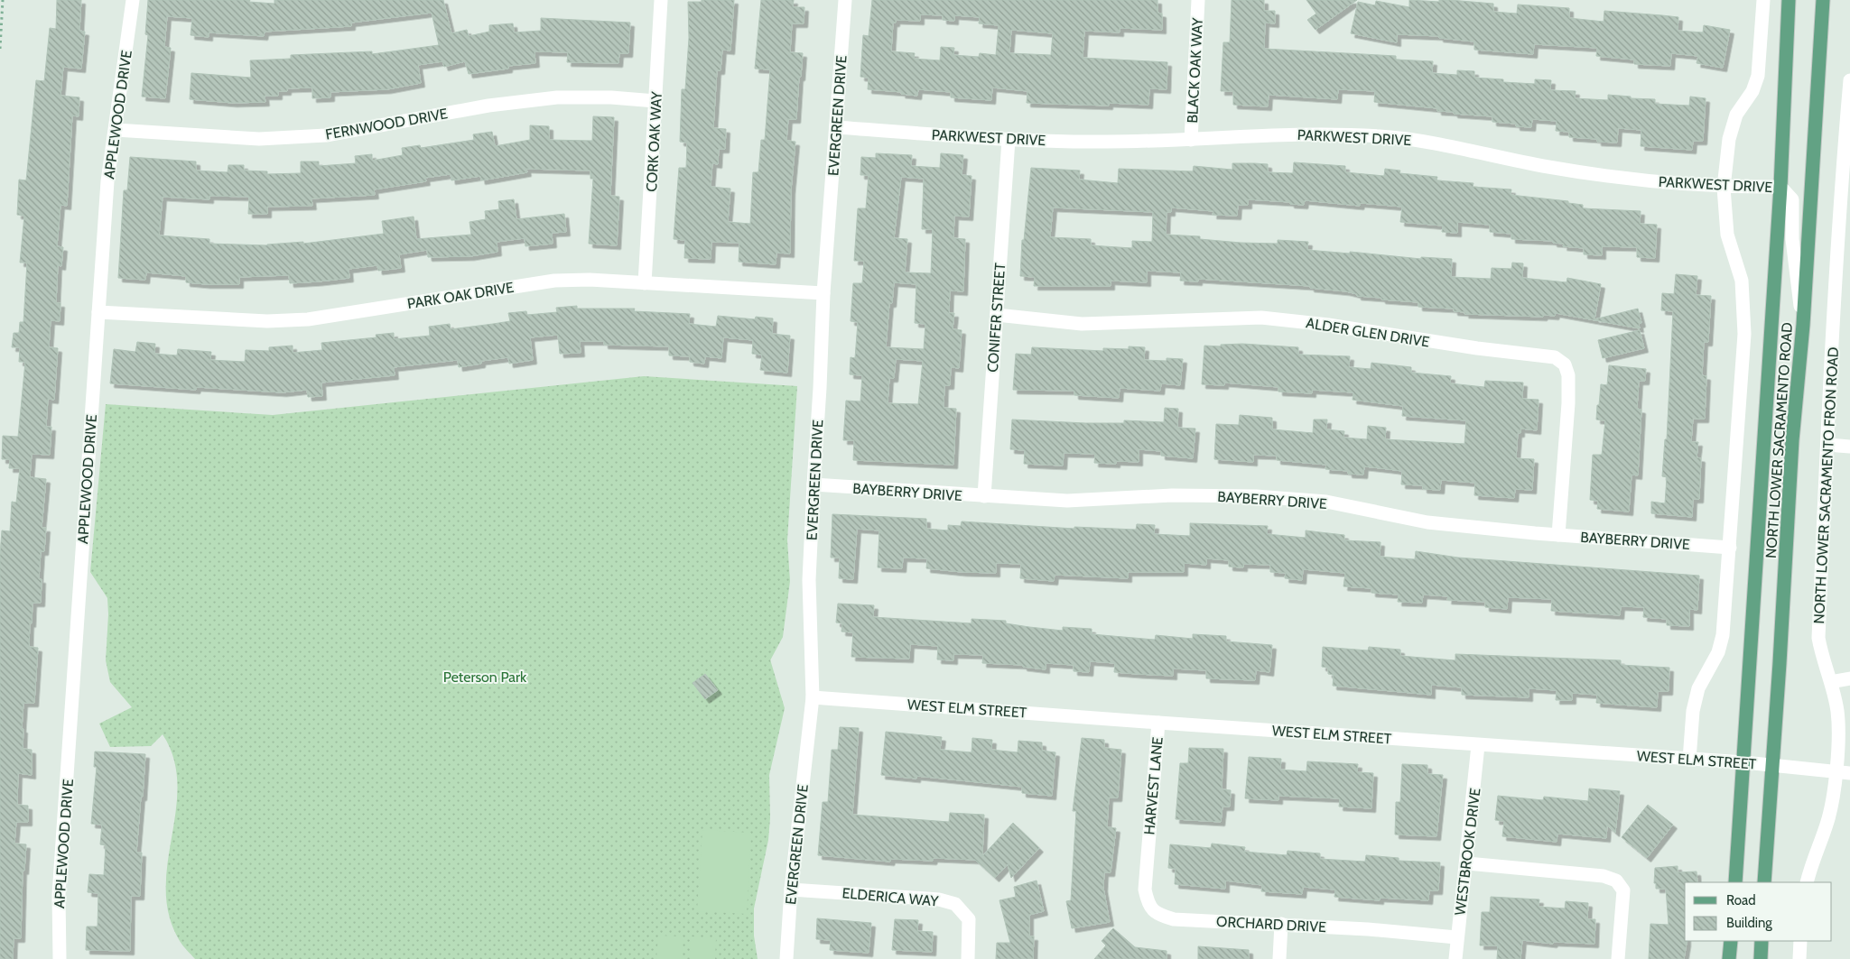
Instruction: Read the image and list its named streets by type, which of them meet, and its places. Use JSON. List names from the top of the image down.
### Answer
{
  "streets": {
    "main road": ["NORTH LOWER SACRAMENTO ROAD"],
    "street": [
      "BLACK OAK WAY",
      "APPLEWOOD DRIVE",
      "EVERGREEN DRIVE",
      "FERNWOOD DRIVE",
      "PARKWEST DRIVE",
      "CORK OAK WAY",
      "PARK OAK DRIVE",
      "CONIFER STREET",
      "ALDER GLEN DRIVE",
      "NORTH LOWER SACRAMENTO FRON ROAD",
      "BAYBERRY DRIVE",
      "WEST ELM STREET",
      "HARVEST LANE",
      "WESTBROOK DRIVE",
      "ELDERICA WAY",
      "ORCHARD DRIVE"
    ]
  },
  "crossings": [
    ["BLACK OAK WAY", "PARKWEST DRIVE"],
    ["APPLEWOOD DRIVE", "FERNWOOD DRIVE"],
    ["APPLEWOOD DRIVE", "PARK OAK DRIVE"],
    ["EVERGREEN DRIVE", "PARKWEST DRIVE"],
    ["EVERGREEN DRIVE", "PARK OAK DRIVE"],
    ["EVERGREEN DRIVE", "BAYBERRY DRIVE"],
    ["EVERGREEN DRIVE", "WEST ELM STREET"],
    ["EVERGREEN DRIVE", "ELDERICA WAY"],
    ["FERNWOOD DRIVE", "CORK OAK WAY"],
    ["PARKWEST DRIVE", "CONIFER STREET"],
    ["PARKWEST DRIVE", "NORTH LOWER SACRAMENTO ROAD"],
    ["CORK OAK WAY", "PARK OAK DRIVE"],
    ["CONIFER STREET", "ALDER GLEN DRIVE"],
    ["CONIFER STREET", "BAYBERRY DRIVE"],
    ["ALDER GLEN DRIVE", "BAYBERRY DRIVE"],
    ["NORTH LOWER SACRAMENTO ROAD", "WEST ELM STREET"],
    ["NORTH LOWER SACRAMENTO FRON ROAD", "WEST ELM STREET"],
    ["WEST ELM STREET", "HARVEST LANE"],
    ["WEST ELM STREET", "WESTBROOK DRIVE"],
    ["HARVEST LANE", "ORCHARD DRIVE"],
    ["WESTBROOK DRIVE", "ORCHARD DRIVE"]
  ],
  "parks": ["Peterson Park"],
  "legend": ["Road", "Building"]
}
